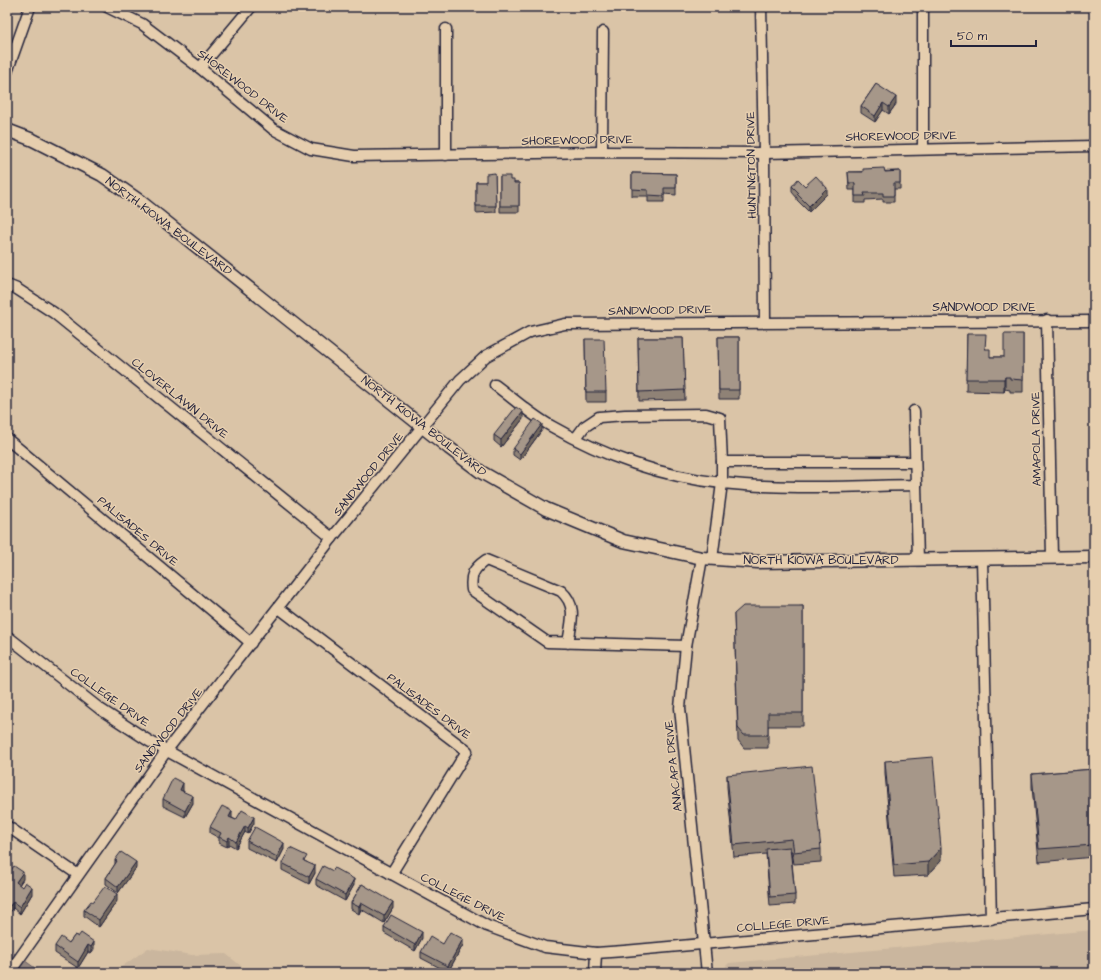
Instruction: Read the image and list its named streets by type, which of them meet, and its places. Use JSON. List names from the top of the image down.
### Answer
{
  "streets": {
    "street": [
      "SHOREWOOD DRIVE",
      "HUNTINGTON DRIVE",
      "NORTH KIOWA BOULEVARD",
      "SANDWOOD DRIVE",
      "CLOVERLAWN DRIVE",
      "AMAPOLA DRIVE",
      "PALISADES DRIVE",
      "COLLEGE DRIVE",
      "ANACAPA DRIVE"
    ]
  },
  "crossings": [
    ["SHOREWOOD DRIVE", "HUNTINGTON DRIVE"],
    ["HUNTINGTON DRIVE", "SANDWOOD DRIVE"],
    ["NORTH KIOWA BOULEVARD", "SANDWOOD DRIVE"],
    ["NORTH KIOWA BOULEVARD", "AMAPOLA DRIVE"],
    ["NORTH KIOWA BOULEVARD", "ANACAPA DRIVE"],
    ["SANDWOOD DRIVE", "CLOVERLAWN DRIVE"],
    ["SANDWOOD DRIVE", "AMAPOLA DRIVE"],
    ["SANDWOOD DRIVE", "PALISADES DRIVE"],
    ["SANDWOOD DRIVE", "COLLEGE DRIVE"],
    ["PALISADES DRIVE", "COLLEGE DRIVE"],
    ["COLLEGE DRIVE", "ANACAPA DRIVE"]
  ],
  "scale_bar": "50 m"
}
